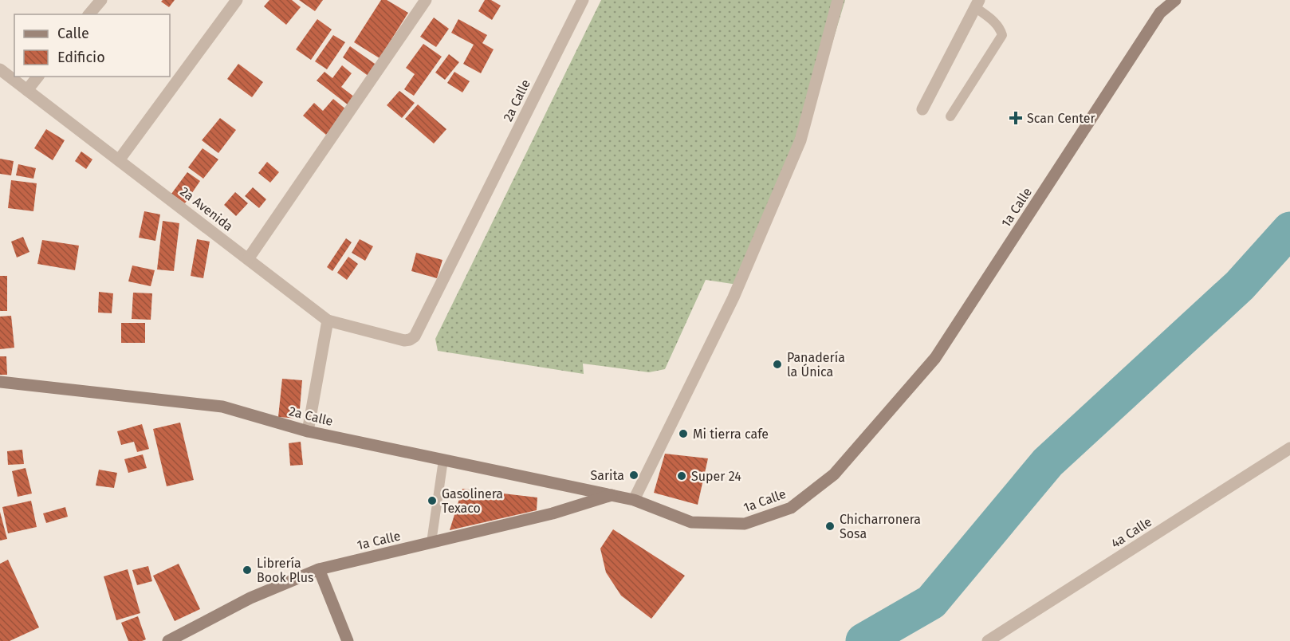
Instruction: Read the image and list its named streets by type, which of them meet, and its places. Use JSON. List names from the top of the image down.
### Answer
{
  "streets": {
    "main road": ["2a Calle", "1a Calle"],
    "street": ["2a Avenida", "4a Calle"]
  },
  "crossings": [
    ["2a Calle", "1a Calle"],
    ["2a Calle", "2a Avenida"]
  ],
  "places": {
    "health": ["Scan Center"],
    "other": [
      "Panadería la Única",
      "Mi tierra cafe",
      "Sarita",
      "Super 24",
      "Gasolinera Texaco",
      "Chicharronera Sosa",
      "Librería Book Plus"
    ]
  },
  "legend": ["Calle", "Edificio"]
}
